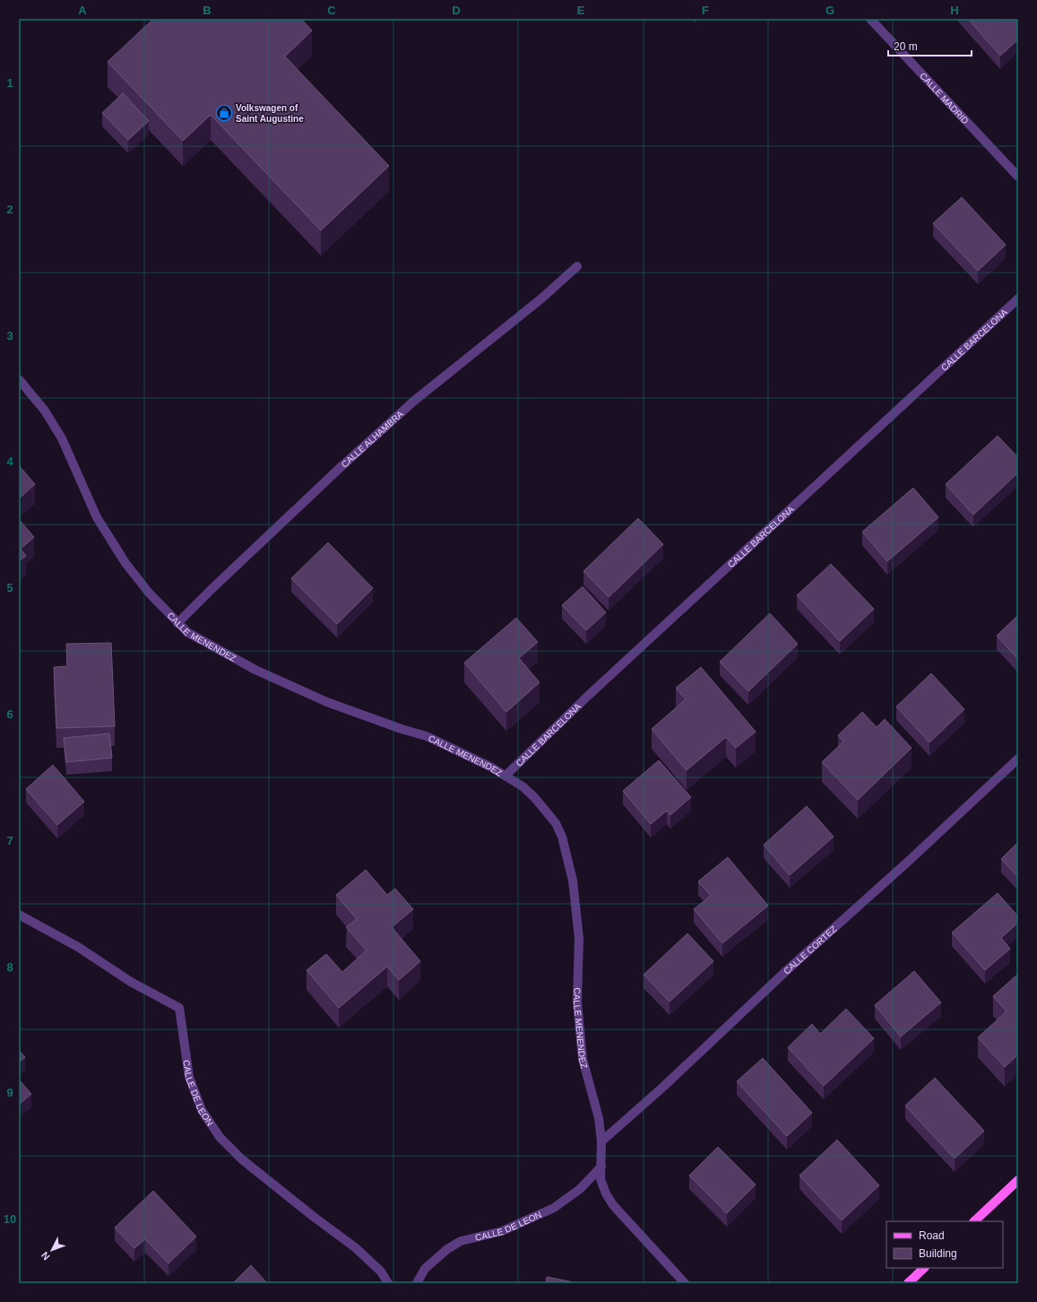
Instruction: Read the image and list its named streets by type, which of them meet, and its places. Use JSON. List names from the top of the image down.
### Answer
{
  "streets": {
    "street": [
      "CALLE MADRID",
      "CALLE BARCELONA",
      "CALLE ALHAMBRA",
      "CALLE MENENDEZ",
      "CALLE CORTEZ",
      "CALLE DE LEON"
    ]
  },
  "crossings": [
    ["CALLE BARCELONA", "CALLE MENENDEZ"],
    ["CALLE ALHAMBRA", "CALLE MENENDEZ"],
    ["CALLE MENENDEZ", "CALLE CORTEZ"],
    ["CALLE MENENDEZ", "CALLE DE LEON"]
  ],
  "places": {
    "shop": ["Volkswagen of Saint Augustine"]
  },
  "legend": ["Road", "Building"],
  "scale_bar": "20 m",
  "north": "bottom left",
  "grid": {
    "columns": [
      "A",
      "B",
      "C",
      "D",
      "E",
      "F",
      "G",
      "H"
    ],
    "rows": [
      "1",
      "2",
      "3",
      "4",
      "5",
      "6",
      "7",
      "8",
      "9",
      "10"
    ]
  }
}
